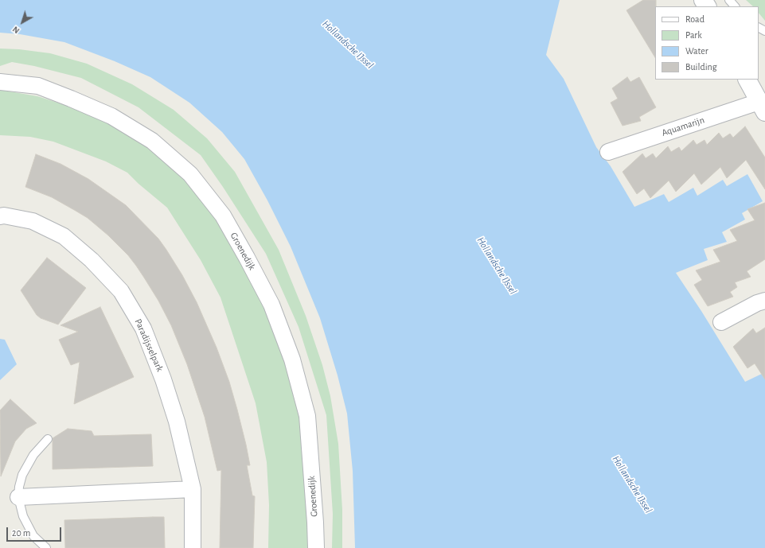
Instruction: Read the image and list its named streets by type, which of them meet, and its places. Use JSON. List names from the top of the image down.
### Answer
{
  "streets": {
    "street": ["Aquamarijn", "Groenedijk", "Paradijsselpark"]
  },
  "water": ["Hollandsche IJssel"],
  "legend": [
    "Road",
    "Park",
    "Water",
    "Building"
  ],
  "scale_bar": "20 m",
  "north": "bottom left"
}
